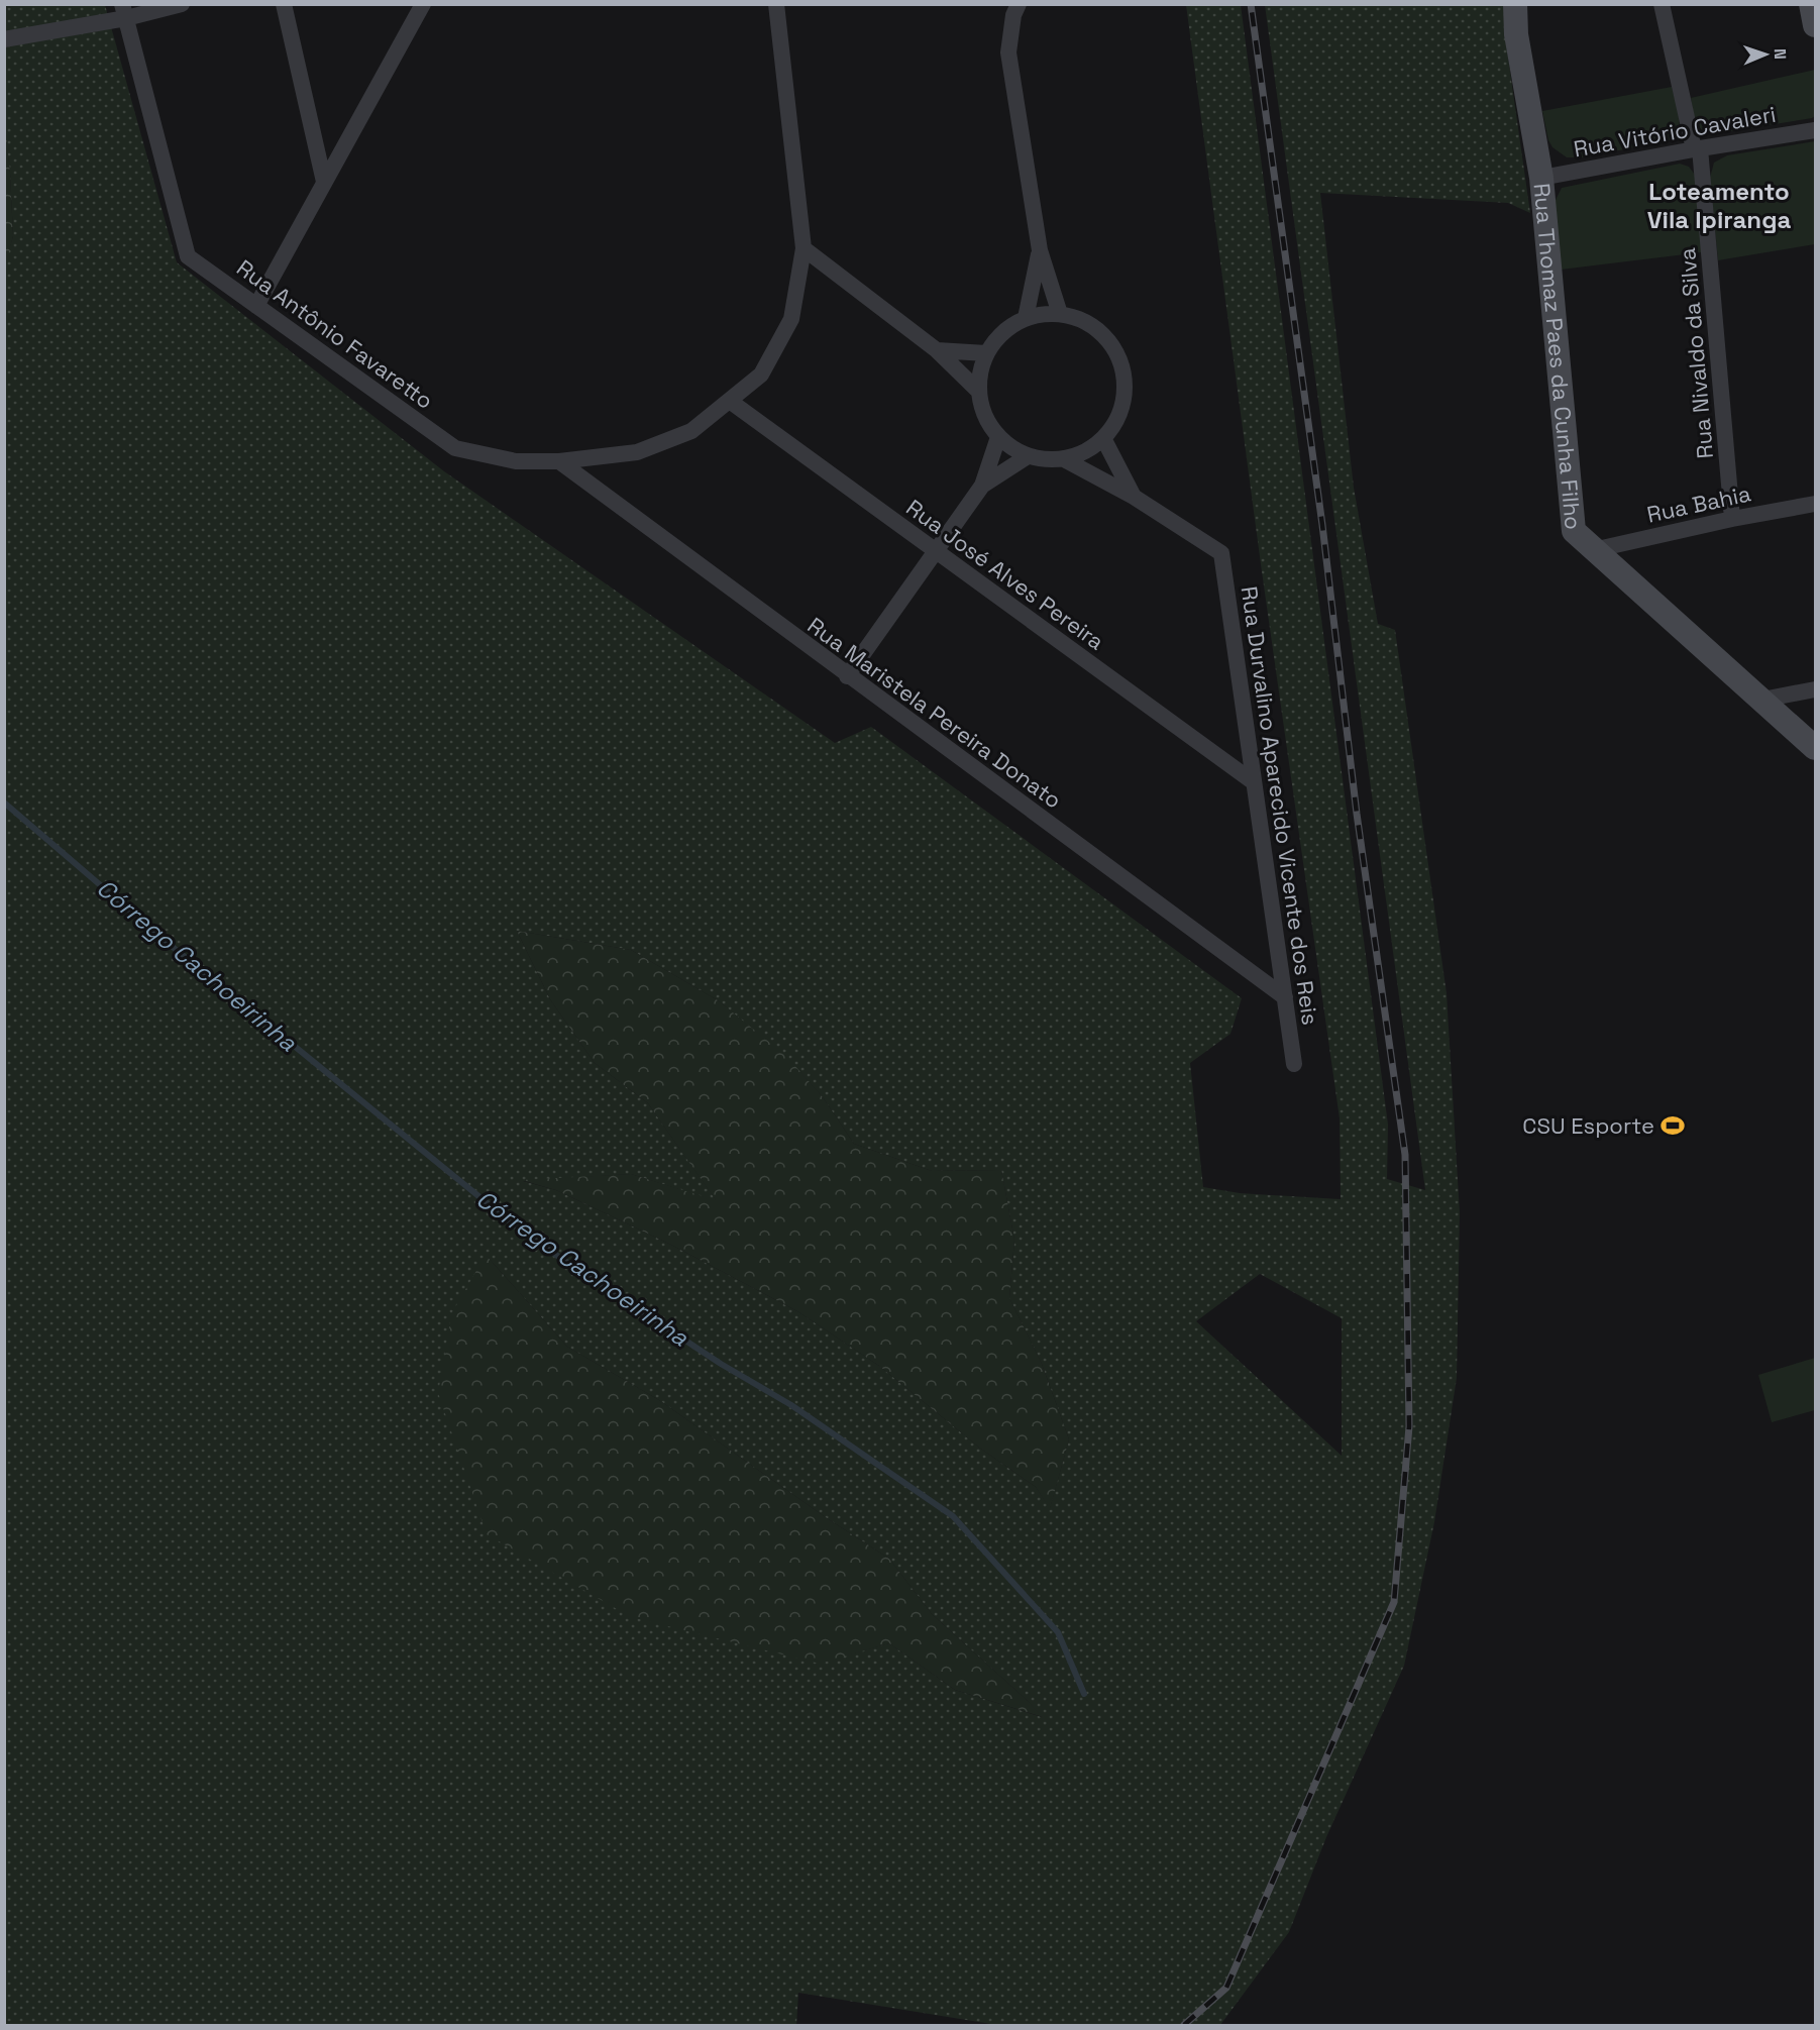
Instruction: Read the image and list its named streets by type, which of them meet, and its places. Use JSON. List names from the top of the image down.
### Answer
{
  "streets": {
    "street": [
      "Rua Vitório Cavaleri",
      "Rua Antônio Favaretto",
      "Rua Nivaldo da Silva",
      "Rua Thomaz Paes da Cunha Filho",
      "Rua Bahia",
      "Rua José Alves Pereira",
      "Rua Maristela Pereira Donato",
      "Rua Durvalino Aparecido Vicente dos Reis"
    ]
  },
  "crossings": [
    ["Rua Vitório Cavaleri", "Rua Nivaldo da Silva"],
    ["Rua Vitório Cavaleri", "Rua Thomaz Paes da Cunha Filho"],
    ["Rua Antônio Favaretto", "Rua Maristela Pereira Donato"],
    ["Rua Nivaldo da Silva", "Rua Bahia"],
    ["Rua Thomaz Paes da Cunha Filho", "Rua Bahia"],
    ["Rua José Alves Pereira", "Rua Durvalino Aparecido Vicente dos Reis"],
    ["Rua Maristela Pereira Donato", "Rua Durvalino Aparecido Vicente dos Reis"]
  ],
  "districts": ["Loteamento Vila Ipiranga"],
  "water": ["Córrego Cachoeirinha"],
  "places": {
    "sports": ["CSU Esporte"]
  },
  "north": "right"
}
